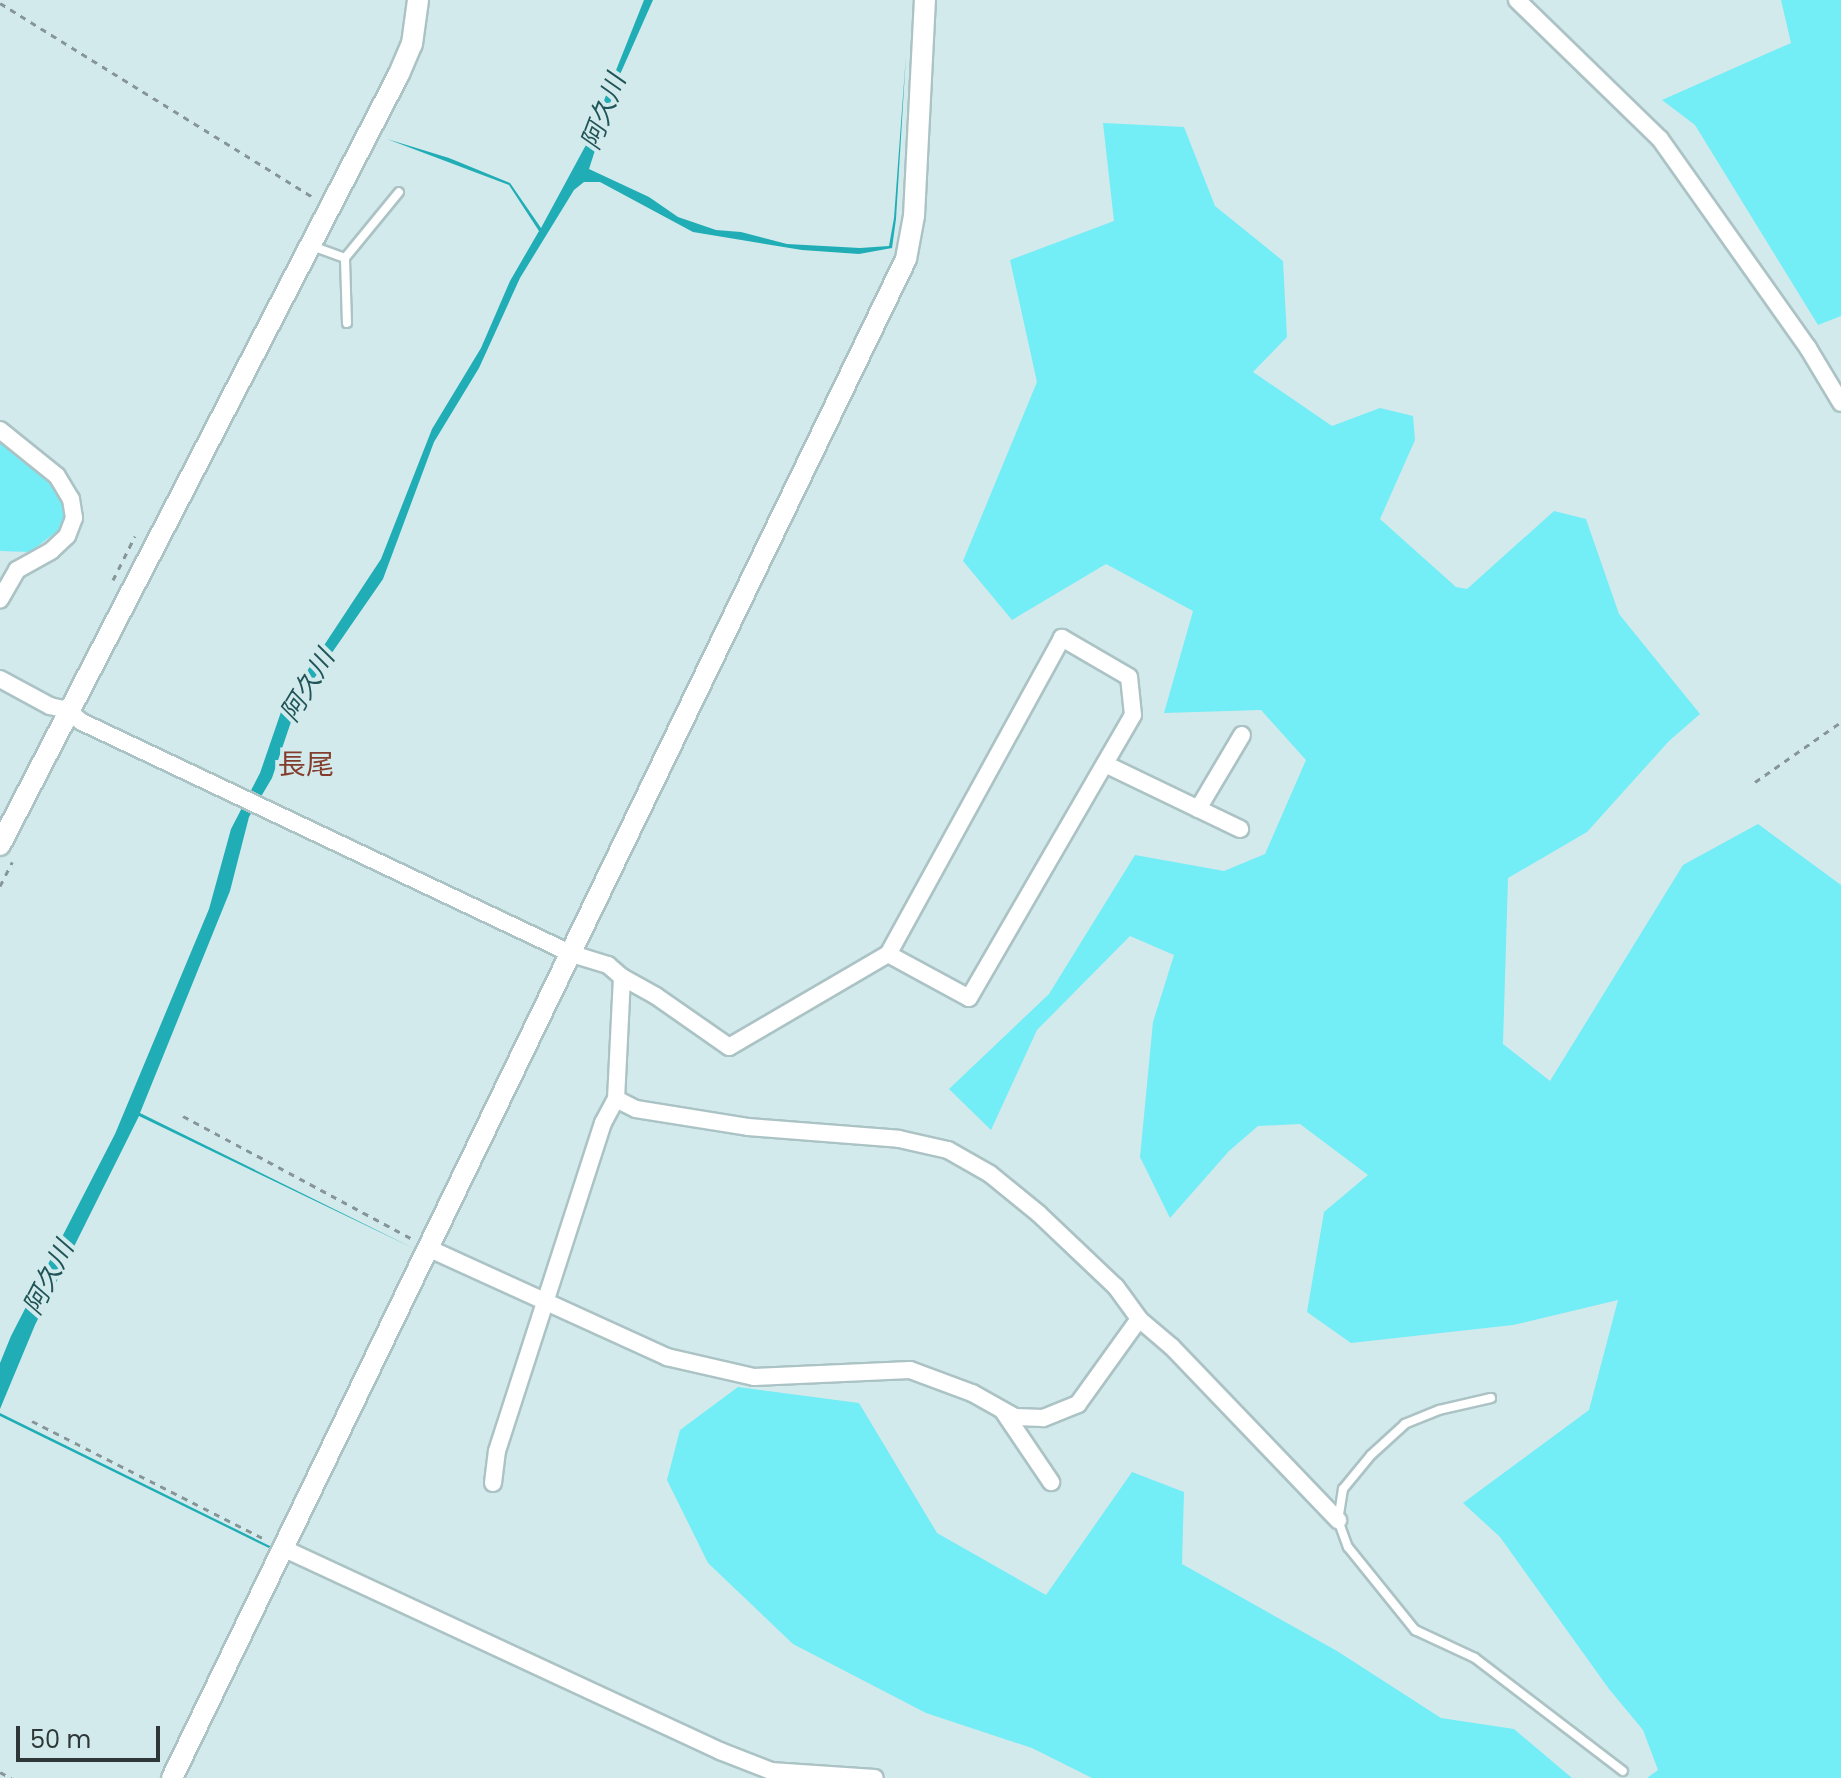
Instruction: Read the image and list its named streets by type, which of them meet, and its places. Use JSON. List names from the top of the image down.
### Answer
{
  "districts": ["長尾"],
  "water": ["阿久川"],
  "scale_bar": "50 m"
}
